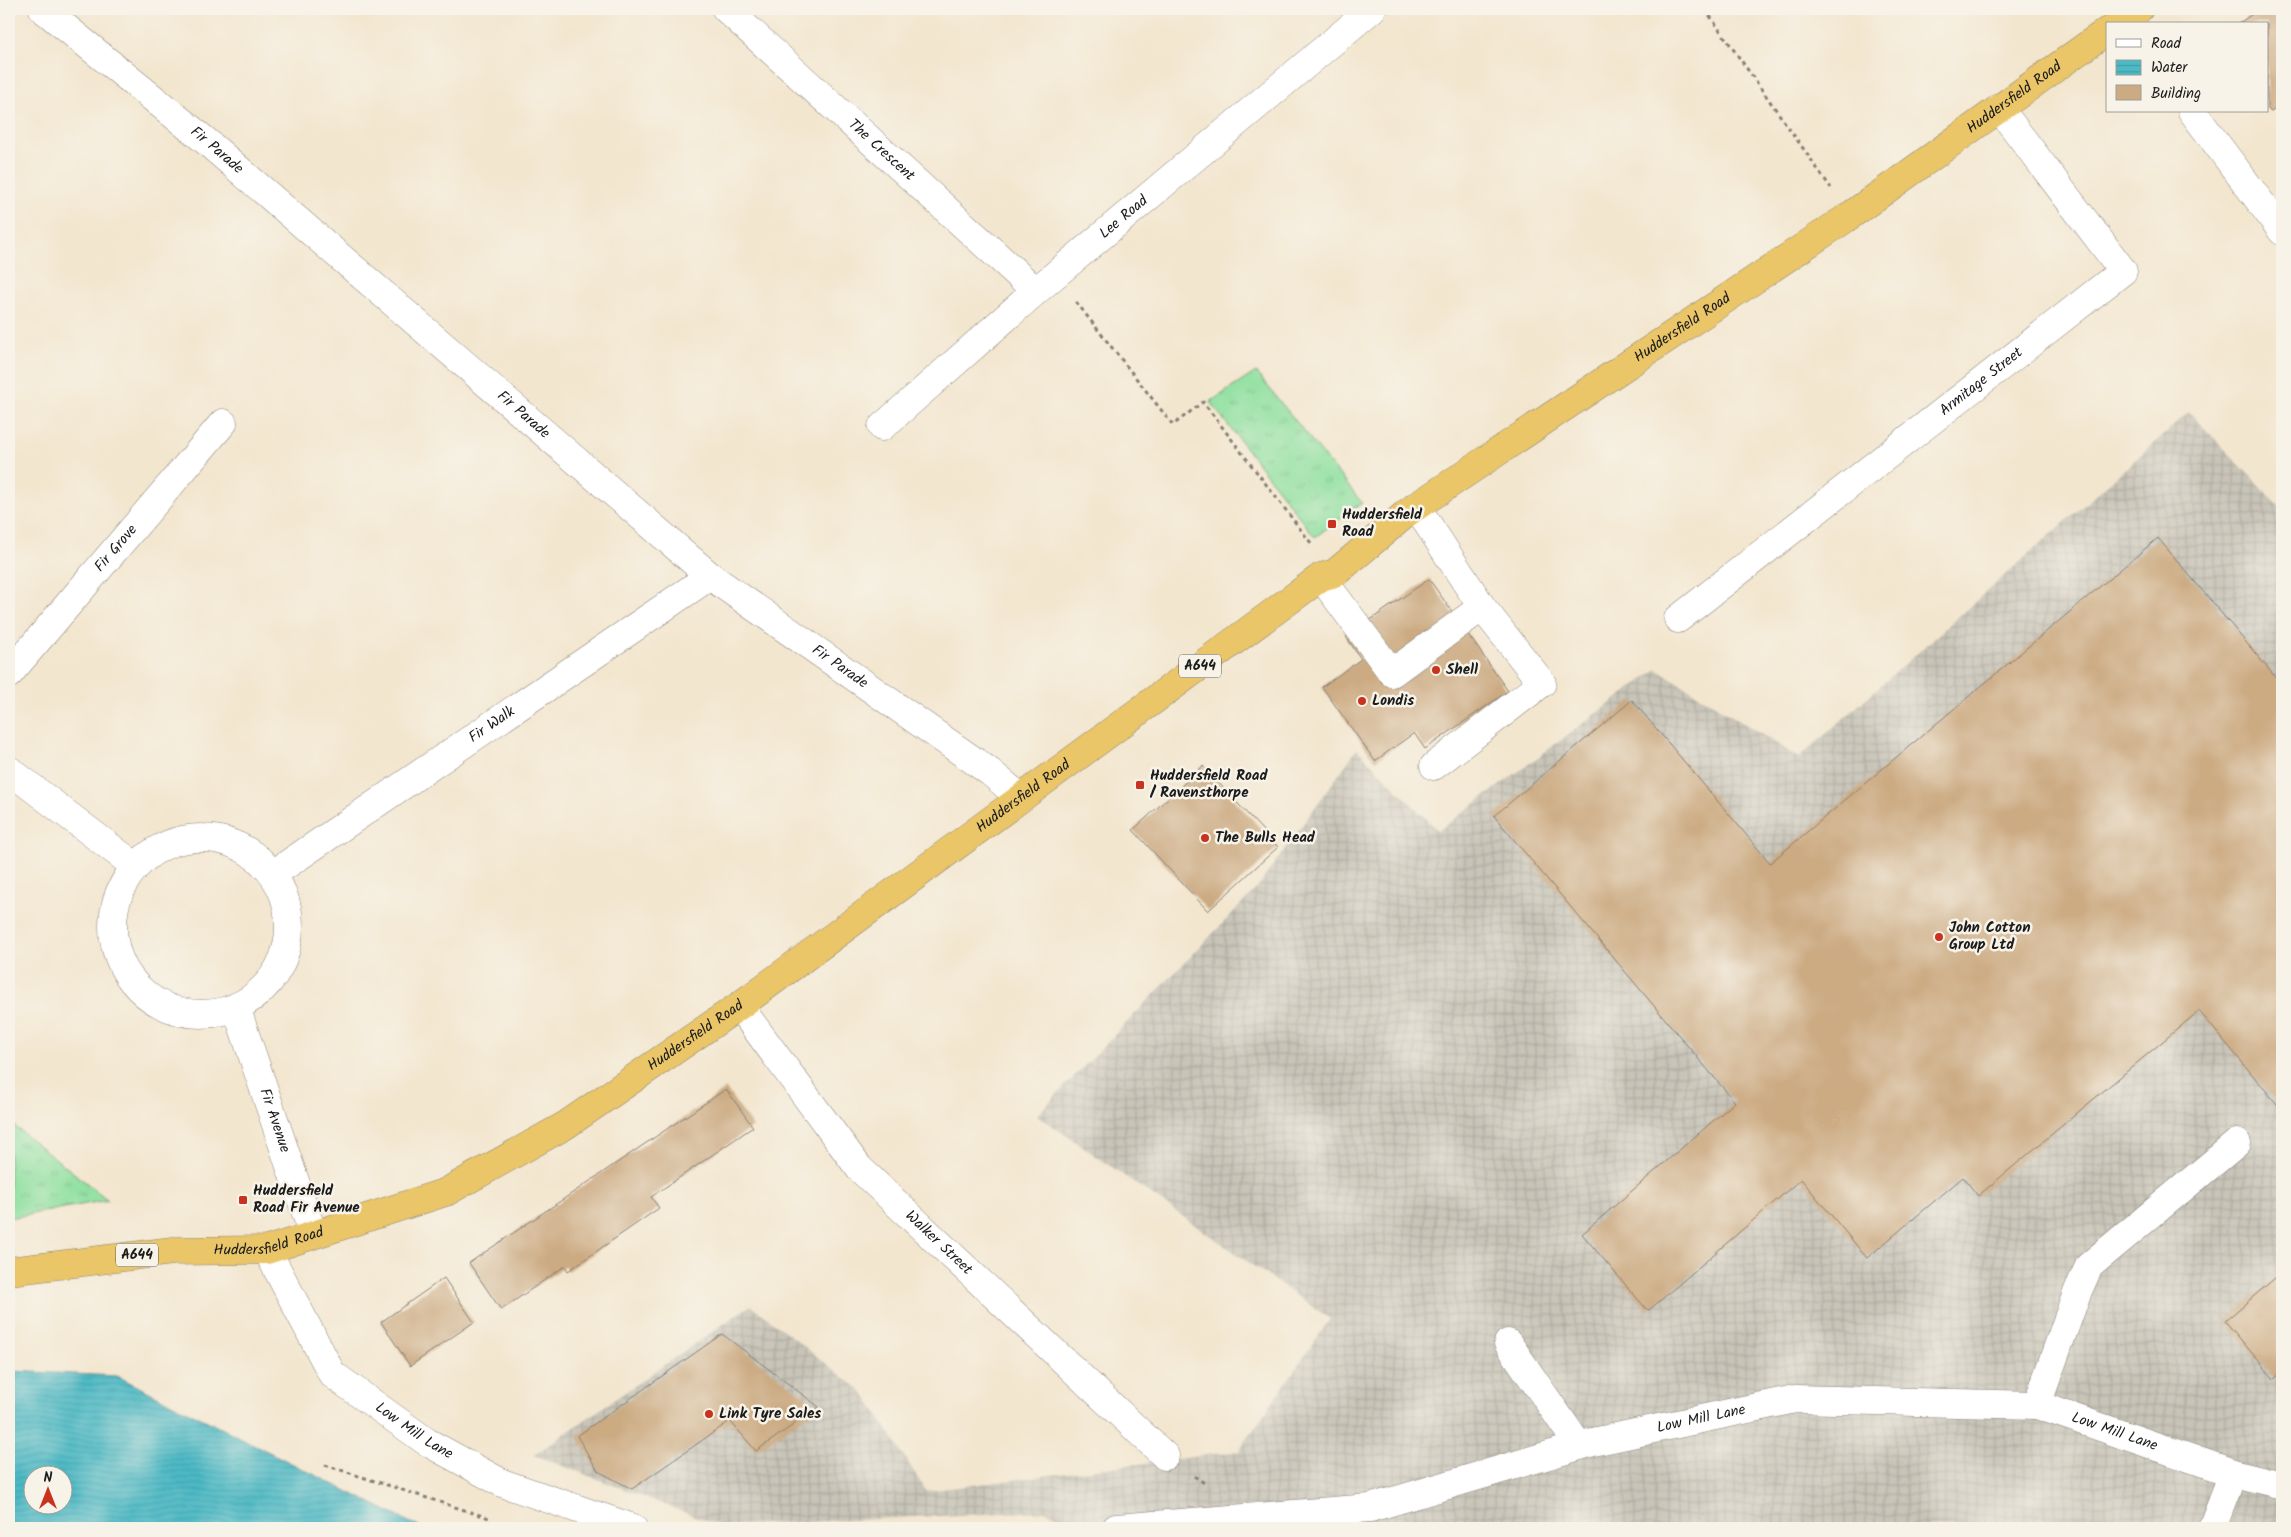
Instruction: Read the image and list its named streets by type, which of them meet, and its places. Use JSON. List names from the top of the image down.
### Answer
{
  "streets": {
    "highway": ["Huddersfield Road", "A644"],
    "street": [
      "The Crescent",
      "Fir Parade",
      "Lee Road",
      "Armitage Street",
      "Fir Grove",
      "Fir Walk",
      "Fir Avenue",
      "Walker Street",
      "Low Mill Lane"
    ]
  },
  "crossings": [
    ["Huddersfield Road", "Fir Parade"],
    ["Huddersfield Road", "Armitage Street"],
    ["Huddersfield Road", "Fir Avenue"],
    ["Huddersfield Road", "Walker Street"],
    ["Huddersfield Road", "Low Mill Lane"],
    ["The Crescent", "Lee Road"],
    ["Fir Parade", "Fir Walk"],
    ["Fir Walk", "Fir Avenue"]
  ],
  "places": {
    "transit": ["Huddersfield Road", "Huddersfield Road / Ravensthorpe", "Huddersfield Road Fir Avenue"],
    "other": [
      "Shell",
      "Londis",
      "The Bulls Head",
      "John Cotton Group Ltd",
      "Link Tyre Sales"
    ]
  },
  "legend": ["Road", "Water", "Building"],
  "north": "top"
}
